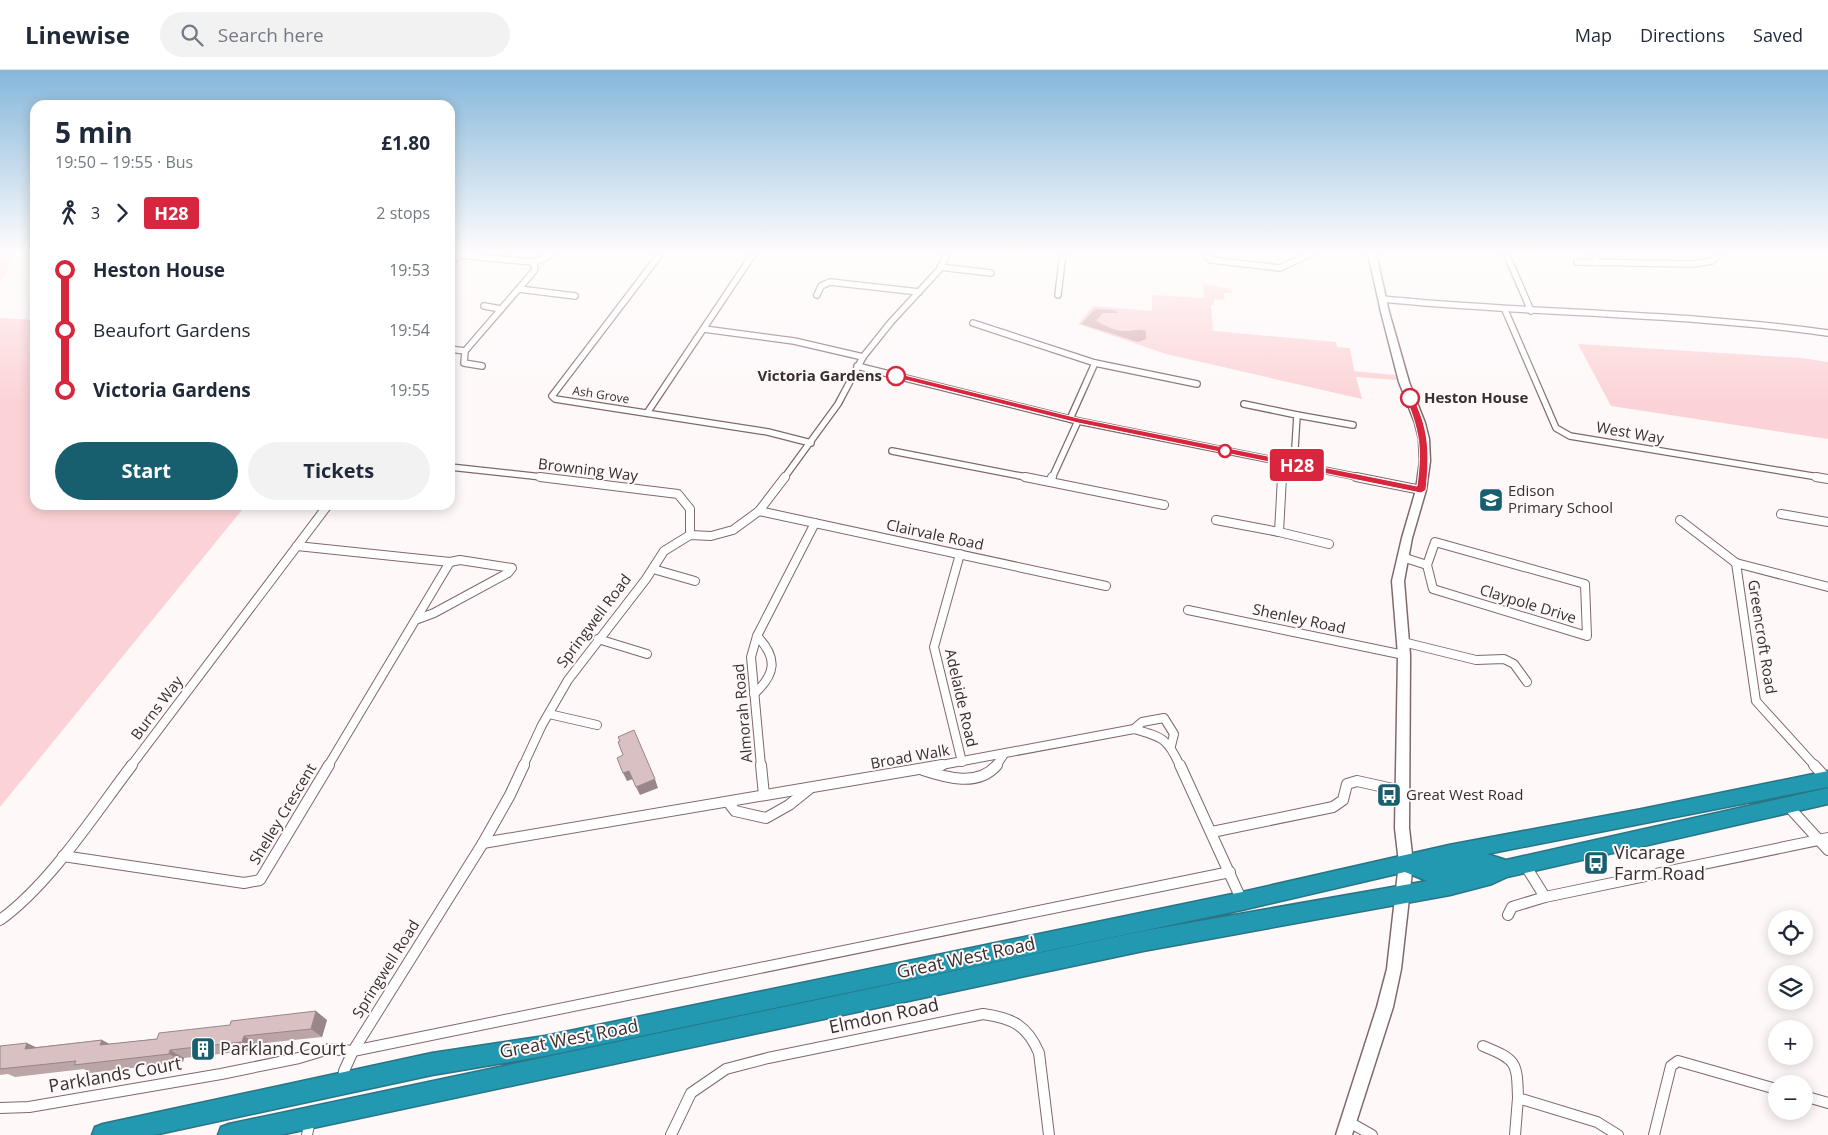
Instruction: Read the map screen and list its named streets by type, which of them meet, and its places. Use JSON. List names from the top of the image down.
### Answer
{
  "streets": {
    "highway": ["Great West Road"],
    "street": [
      "Ash Grove",
      "West Way",
      "Browning Way",
      "Clairvale Road",
      "Claypole Drive",
      "Shenley Road",
      "Springwell Road",
      "Greencroft Road",
      "Adelaide Road",
      "Burns Way",
      "Almorah Road",
      "Broad Walk",
      "Shelley Crescent",
      "Elmdon Road",
      "Parklands Court"
    ]
  },
  "crossings": [
    ["Browning Way", "Springwell Road"],
    ["Clairvale Road", "Adelaide Road"],
    ["Clairvale Road", "Almorah Road"],
    ["Springwell Road", "Broad Walk"],
    ["Springwell Road", "Great West Road"],
    ["Springwell Road", "Parklands Court"],
    ["Greencroft Road", "Great West Road"],
    ["Adelaide Road", "Broad Walk"],
    ["Burns Way", "Shelley Crescent"],
    ["Almorah Road", "Broad Walk"]
  ],
  "places": {
    "other": ["Victoria Gardens", "Heston House"],
    "school or university": ["Edison Primary School"],
    "bus stop": ["Great West Road", "Vicarage Farm Road"],
    "building": ["Parkland Court"]
  },
  "lines": ["bus line H28"],
  "page": {
    "header": "Linewise",
    "search": "Search here",
    "nav": ["Map", "Directions", "Saved"],
    "on_map": "H28",
    "heading": ["5 min", "19:50 – 19:55 · Bus", "£1.80"],
    "legs": ["3", "H28", "2 stops"],
    "list": [
      {
        "name": "Heston House",
        "value": "19:53"
      },
      {
        "name": "Beaufort Gardens",
        "value": "19:54"
      },
      {
        "name": "Victoria Gardens",
        "value": "19:55"
      }
    ],
    "buttons": ["Start", "Tickets"],
    "map_buttons": ["+", "−"]
  }
}
